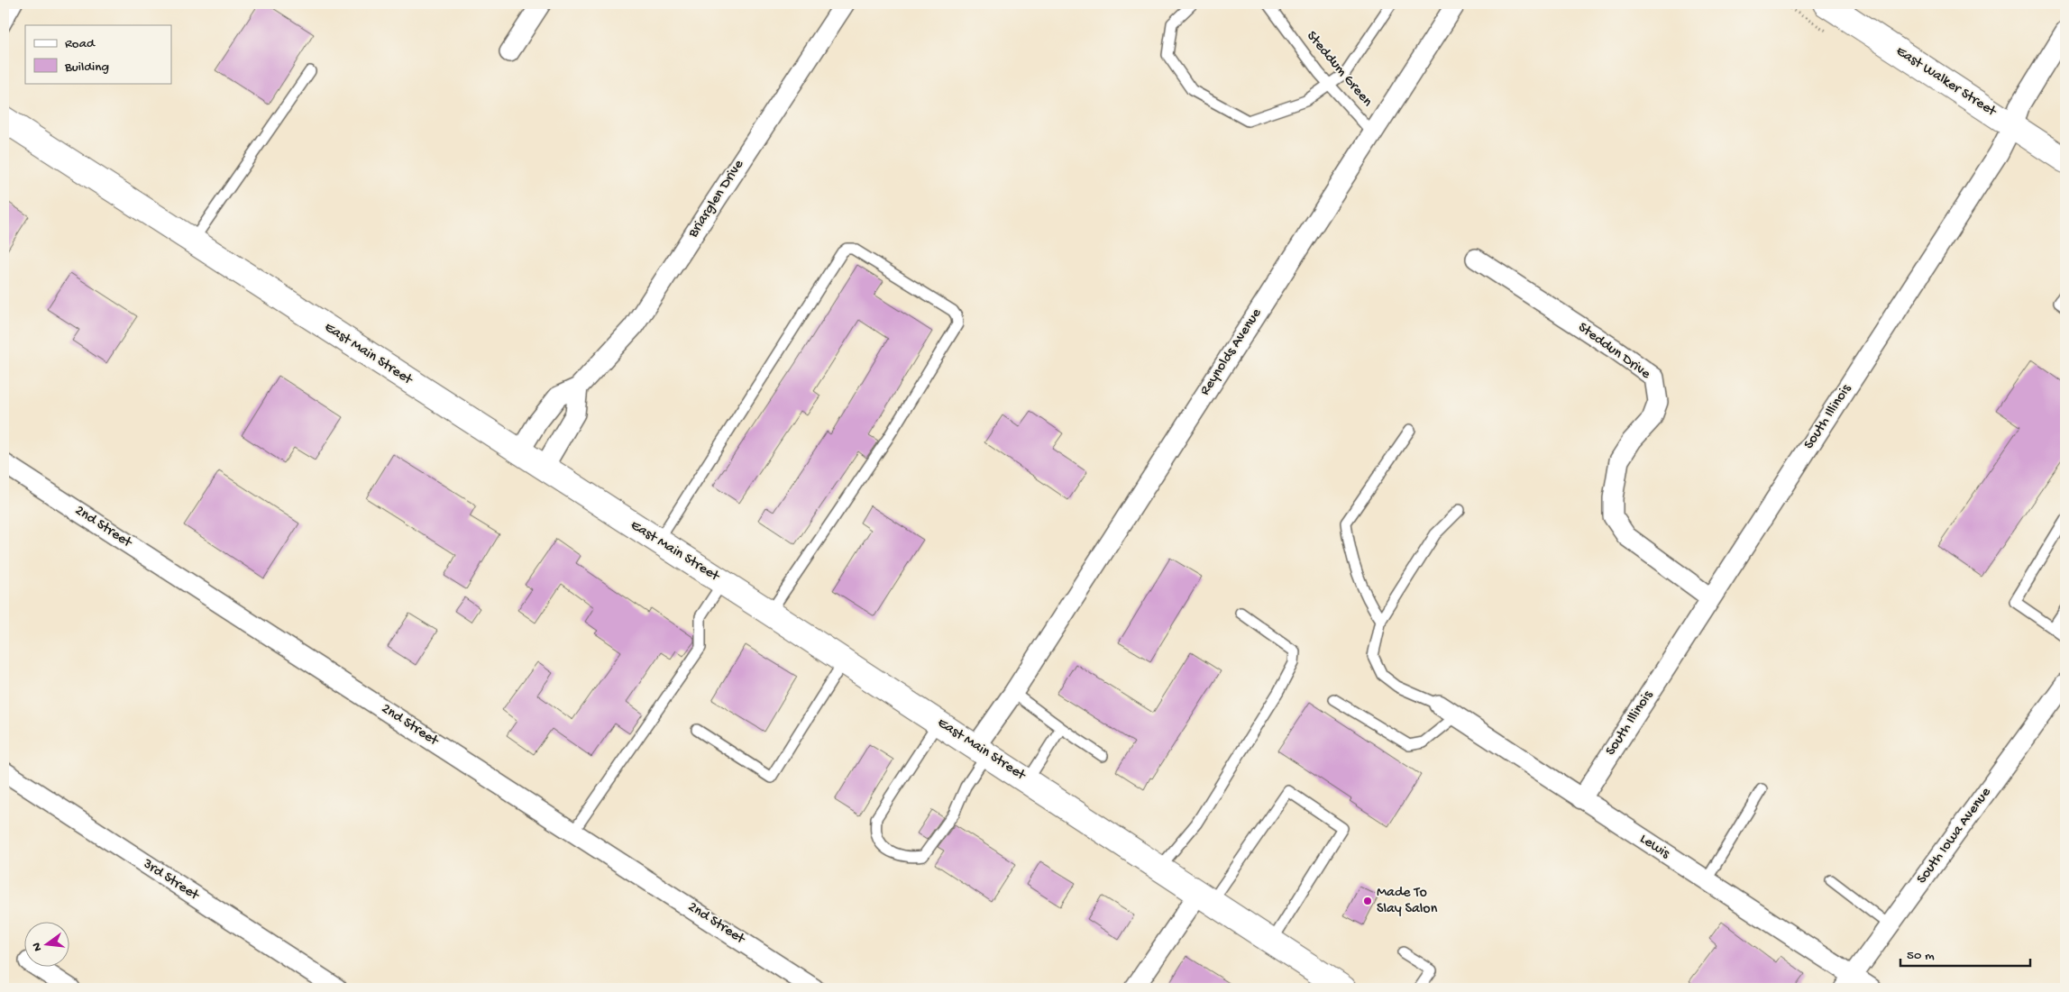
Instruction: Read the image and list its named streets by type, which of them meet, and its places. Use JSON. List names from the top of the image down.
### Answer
{
  "streets": {
    "main road": ["East Walker Street", "East Main Street"],
    "street": [
      "Briarglen Drive",
      "Steddun Drive",
      "Reynolds Avenue",
      "South Illinois",
      "2nd Street",
      "South Iowa Avenue",
      "Lewis",
      "3rd Street"
    ],
    "lane": ["Steddum Green"]
  },
  "crossings": [
    ["Steddum Green", "Reynolds Avenue"],
    ["East Walker Street", "South Illinois"],
    ["Briarglen Drive", "East Main Street"],
    ["Steddun Drive", "South Illinois"],
    ["Reynolds Avenue", "East Main Street"],
    ["South Illinois", "Lewis"],
    ["South Iowa Avenue", "Lewis"]
  ],
  "places": ["Made To Slay Salon"],
  "legend": ["Road", "Building"],
  "scale_bar": "50 m",
  "north": "left"
}
